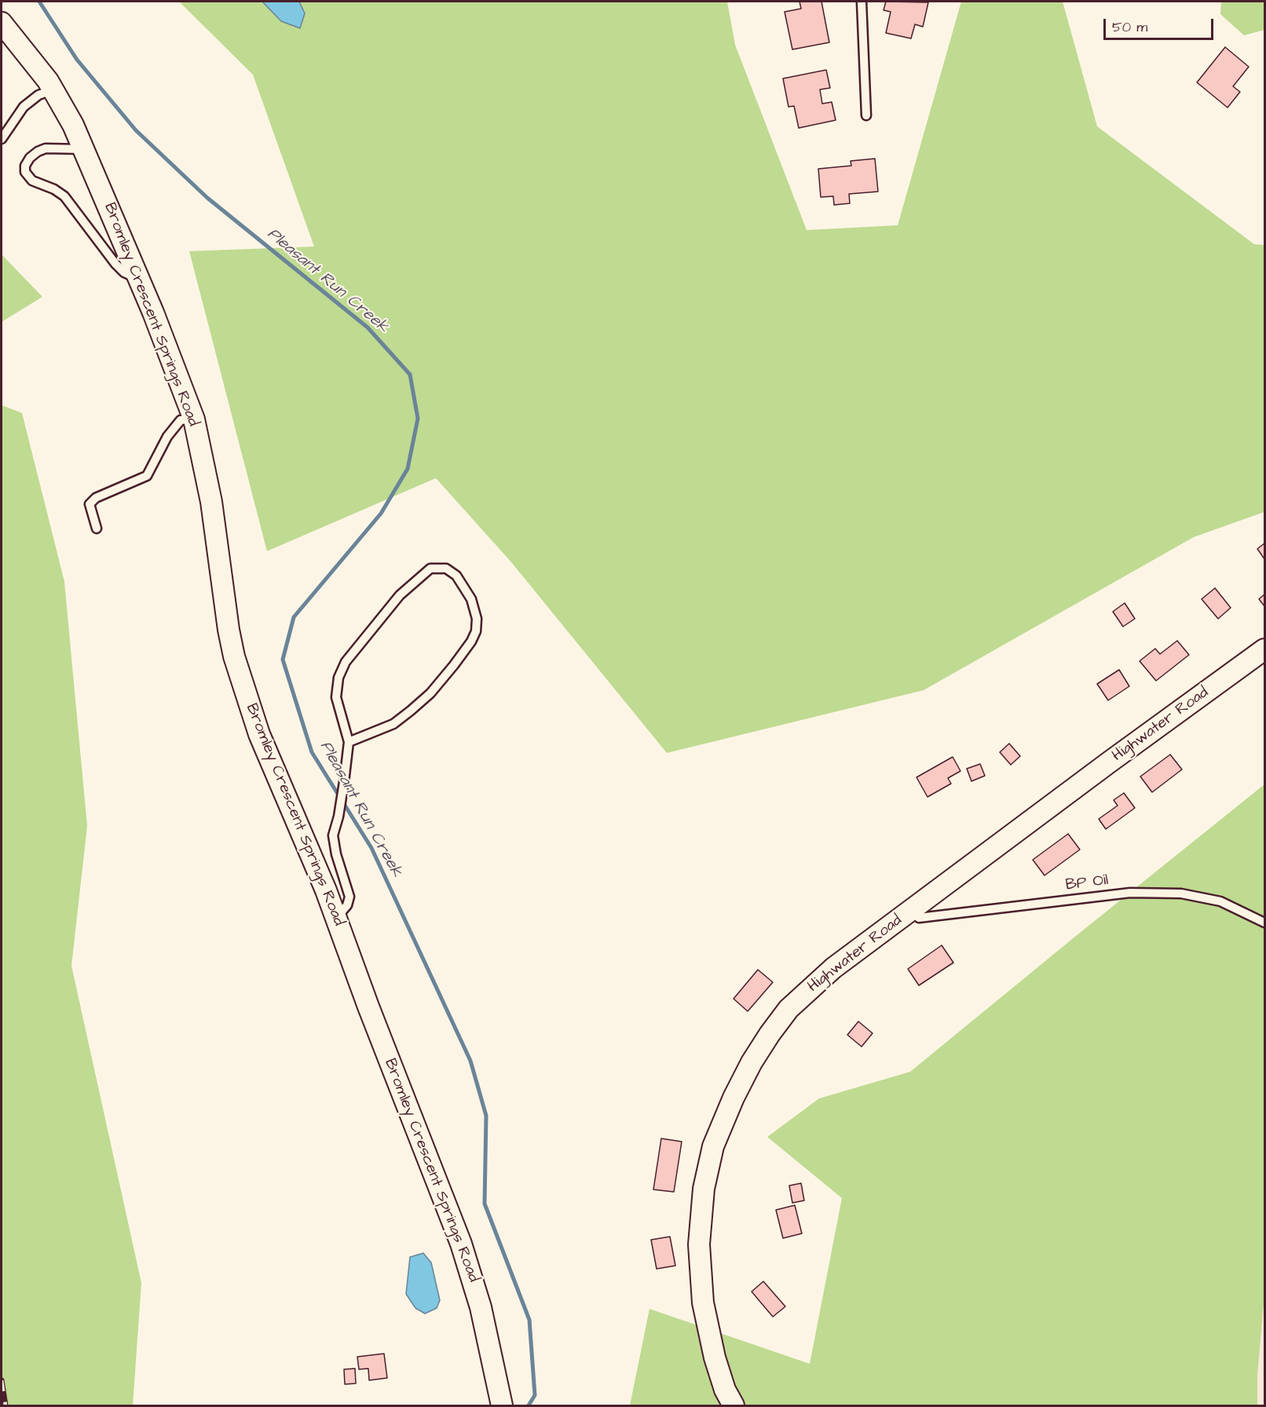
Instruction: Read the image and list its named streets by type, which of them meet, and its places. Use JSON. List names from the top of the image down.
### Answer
{
  "streets": {
    "street": ["Bromley Crescent Springs Road", "Highwater Road"],
    "lane": ["BP Oil"]
  },
  "crossings": [
    ["Highwater Road", "BP Oil"]
  ],
  "water": ["Pleasant Run Creek"],
  "scale_bar": "50 m"
}
